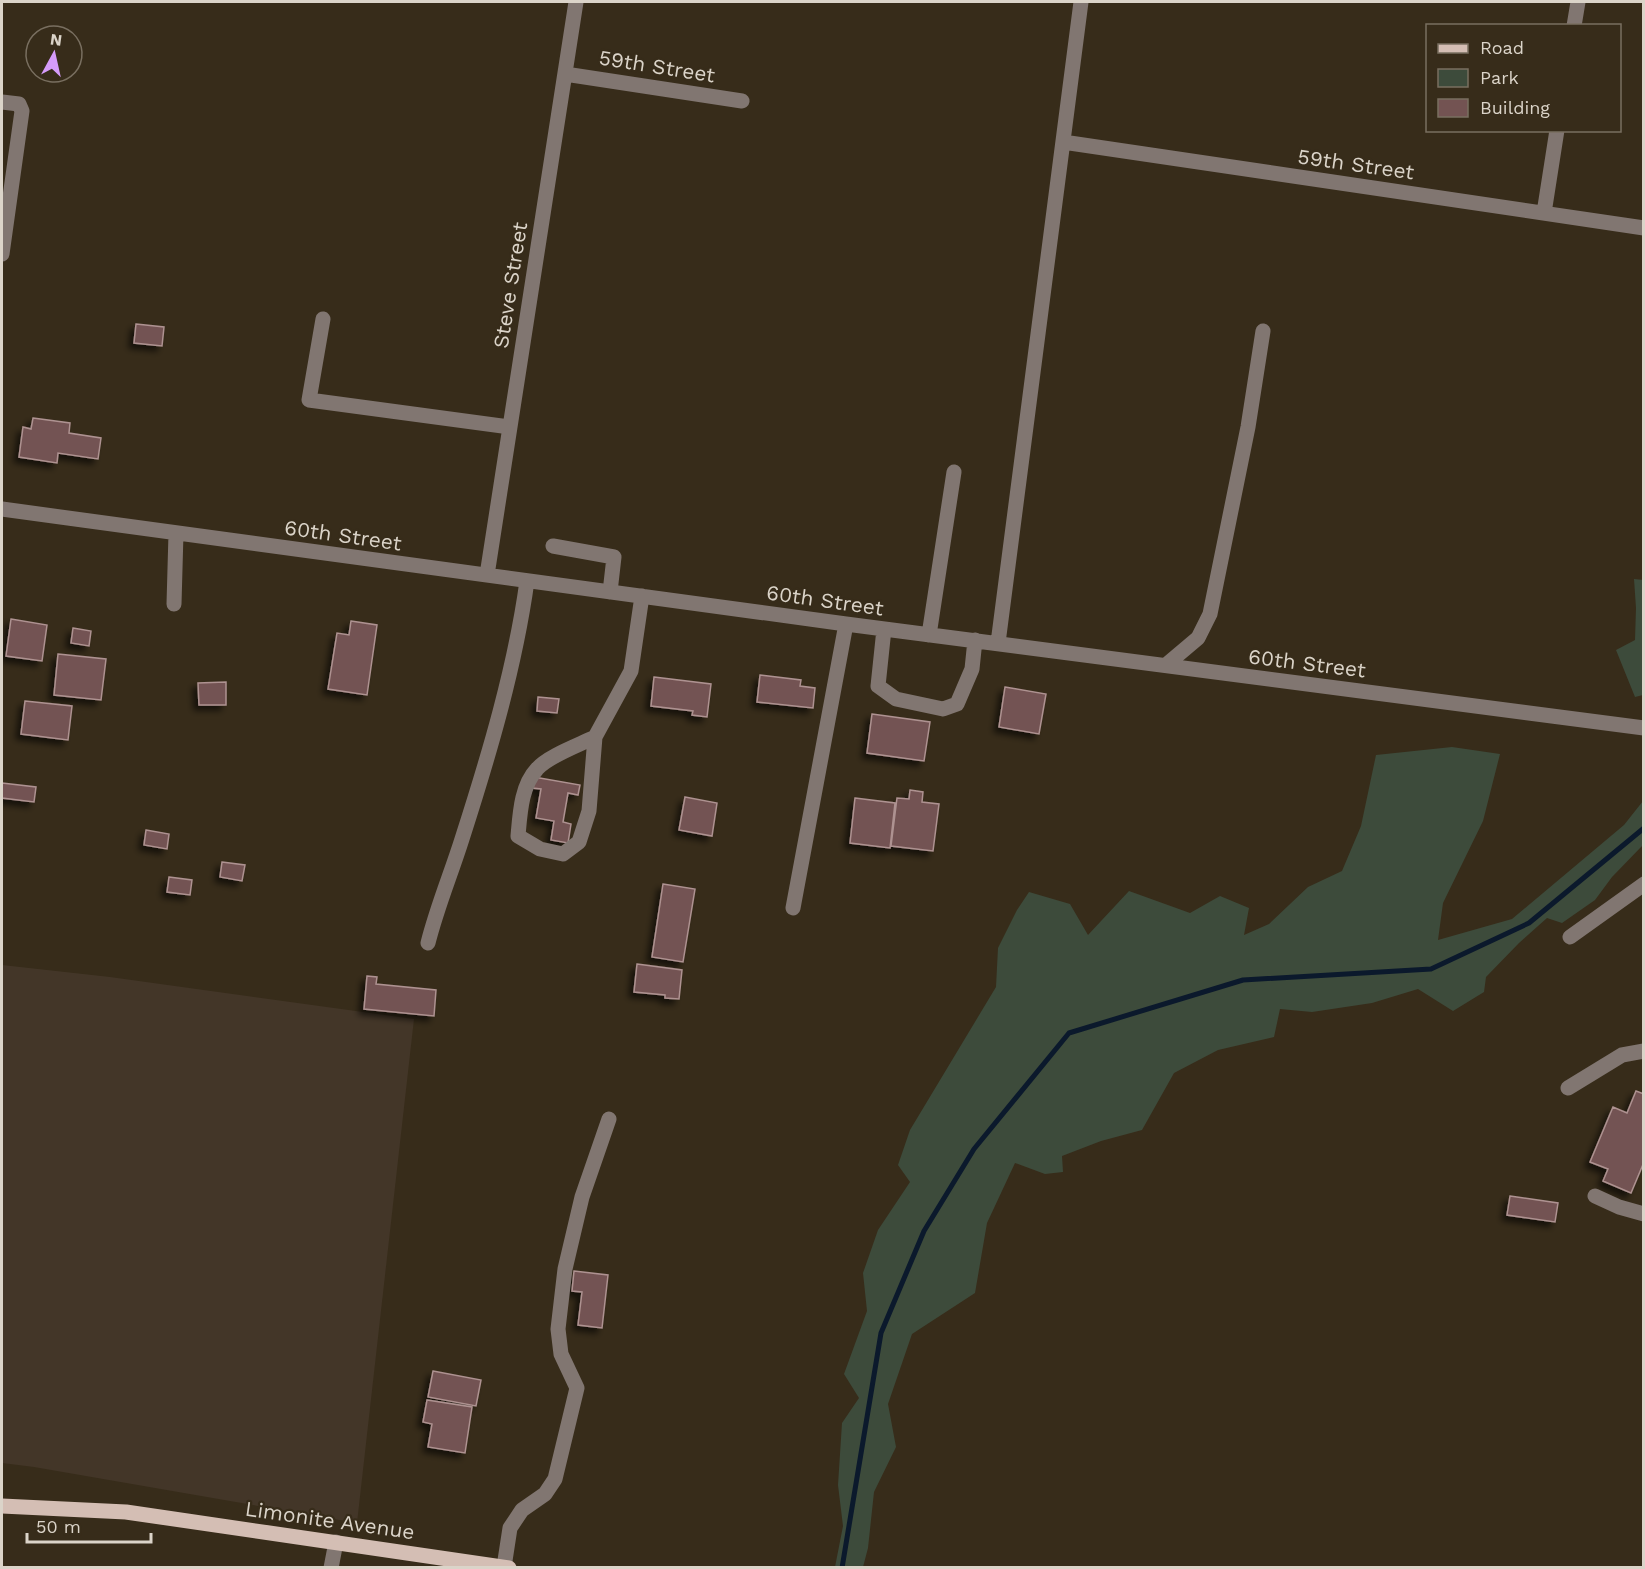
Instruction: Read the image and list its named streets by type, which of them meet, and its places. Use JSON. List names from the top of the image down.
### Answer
{
  "streets": {
    "main road": ["Limonite Avenue"],
    "street": ["59th Street", "Steve Street", "60th Street"]
  },
  "crossings": [
    ["59th Street", "Steve Street"],
    ["Steve Street", "60th Street"]
  ],
  "legend": ["Road", "Park", "Building"],
  "scale_bar": "50 m",
  "north": "top"
}
